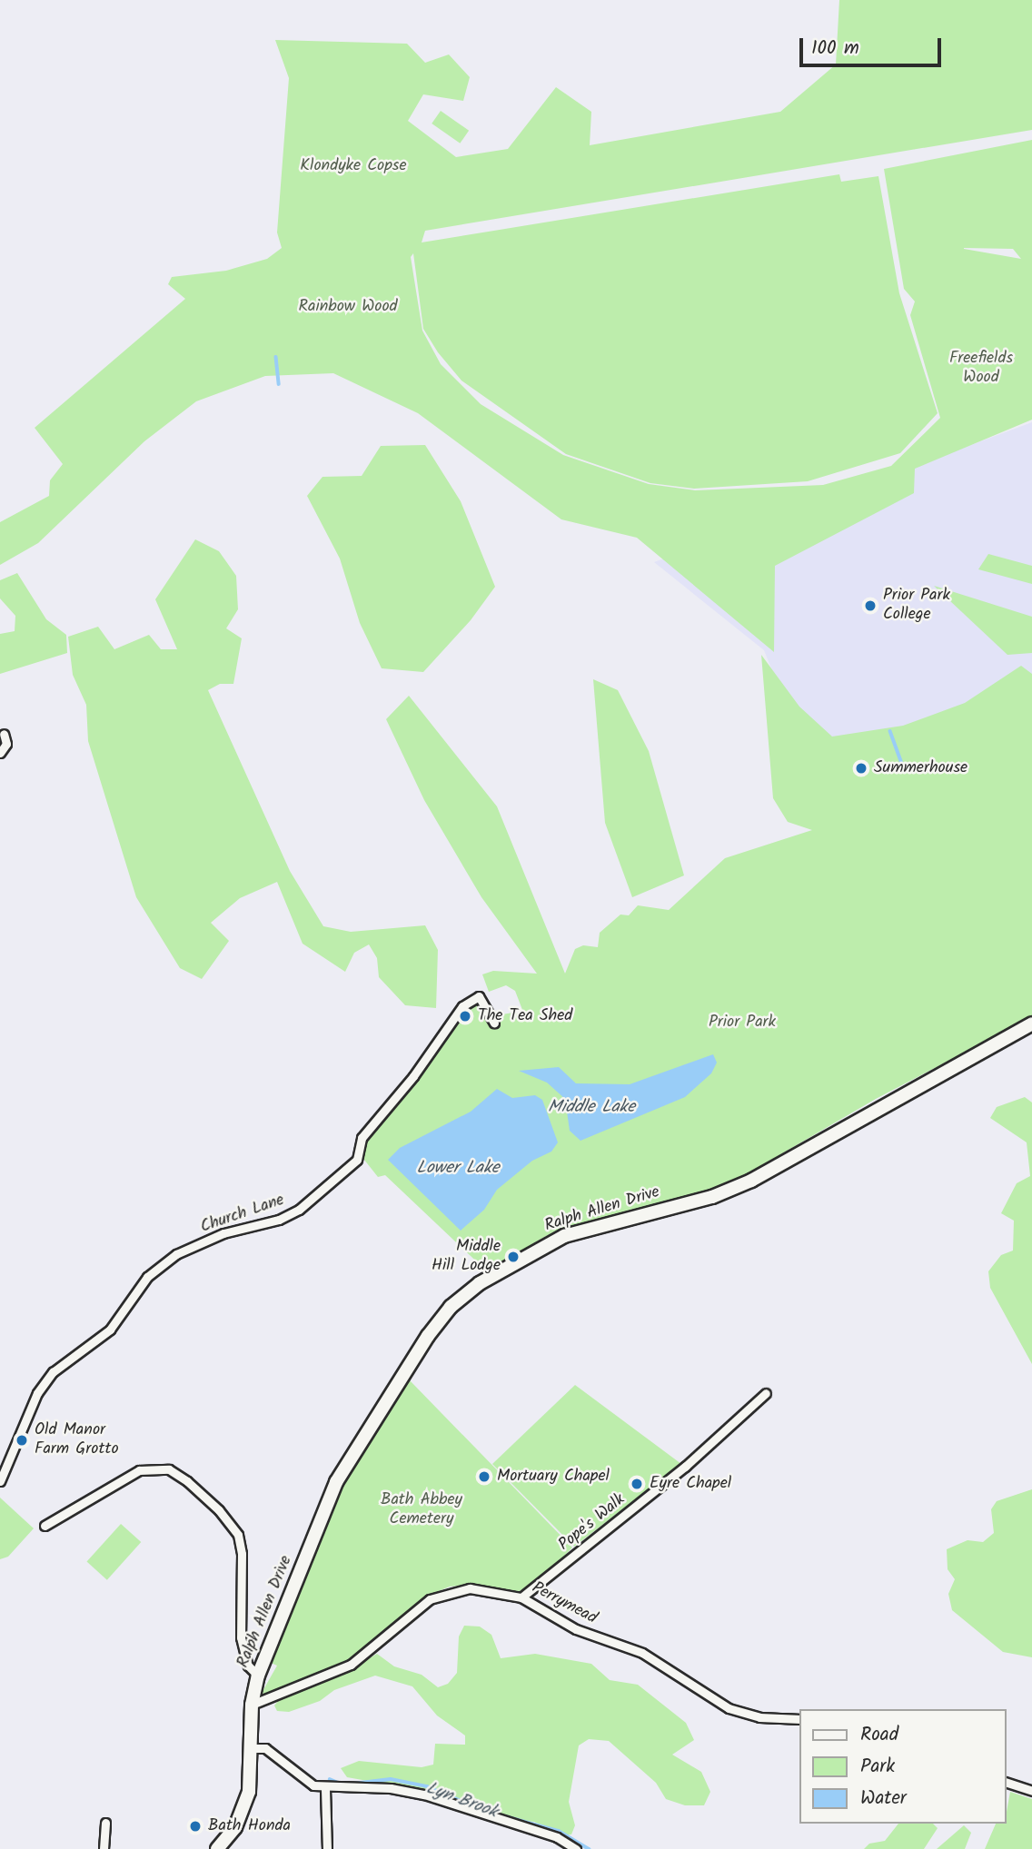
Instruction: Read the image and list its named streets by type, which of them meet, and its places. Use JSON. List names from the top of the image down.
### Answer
{
  "streets": {
    "main road": ["Ralph Allen Drive"],
    "street": ["Church Lane", "Pope's Walk", "Perrymead"]
  },
  "crossings": [
    ["Ralph Allen Drive", "Perrymead"],
    ["Pope's Walk", "Perrymead"]
  ],
  "water": ["Middle Lake", "Lower Lake", "Lyn Brook"],
  "parks": [
    "Klondyke Copse",
    "Rainbow Wood",
    "Freefields Wood",
    "Prior Park",
    "Bath Abbey Cemetery"
  ],
  "places": [
    "Prior Park College",
    "Summerhouse",
    "The Tea Shed",
    "Middle Hill Lodge",
    "Old Manor Farm Grotto",
    "Mortuary Chapel",
    "Eyre Chapel",
    "Bath Honda"
  ],
  "legend": ["Road", "Park", "Water"],
  "scale_bar": "100 m"
}
